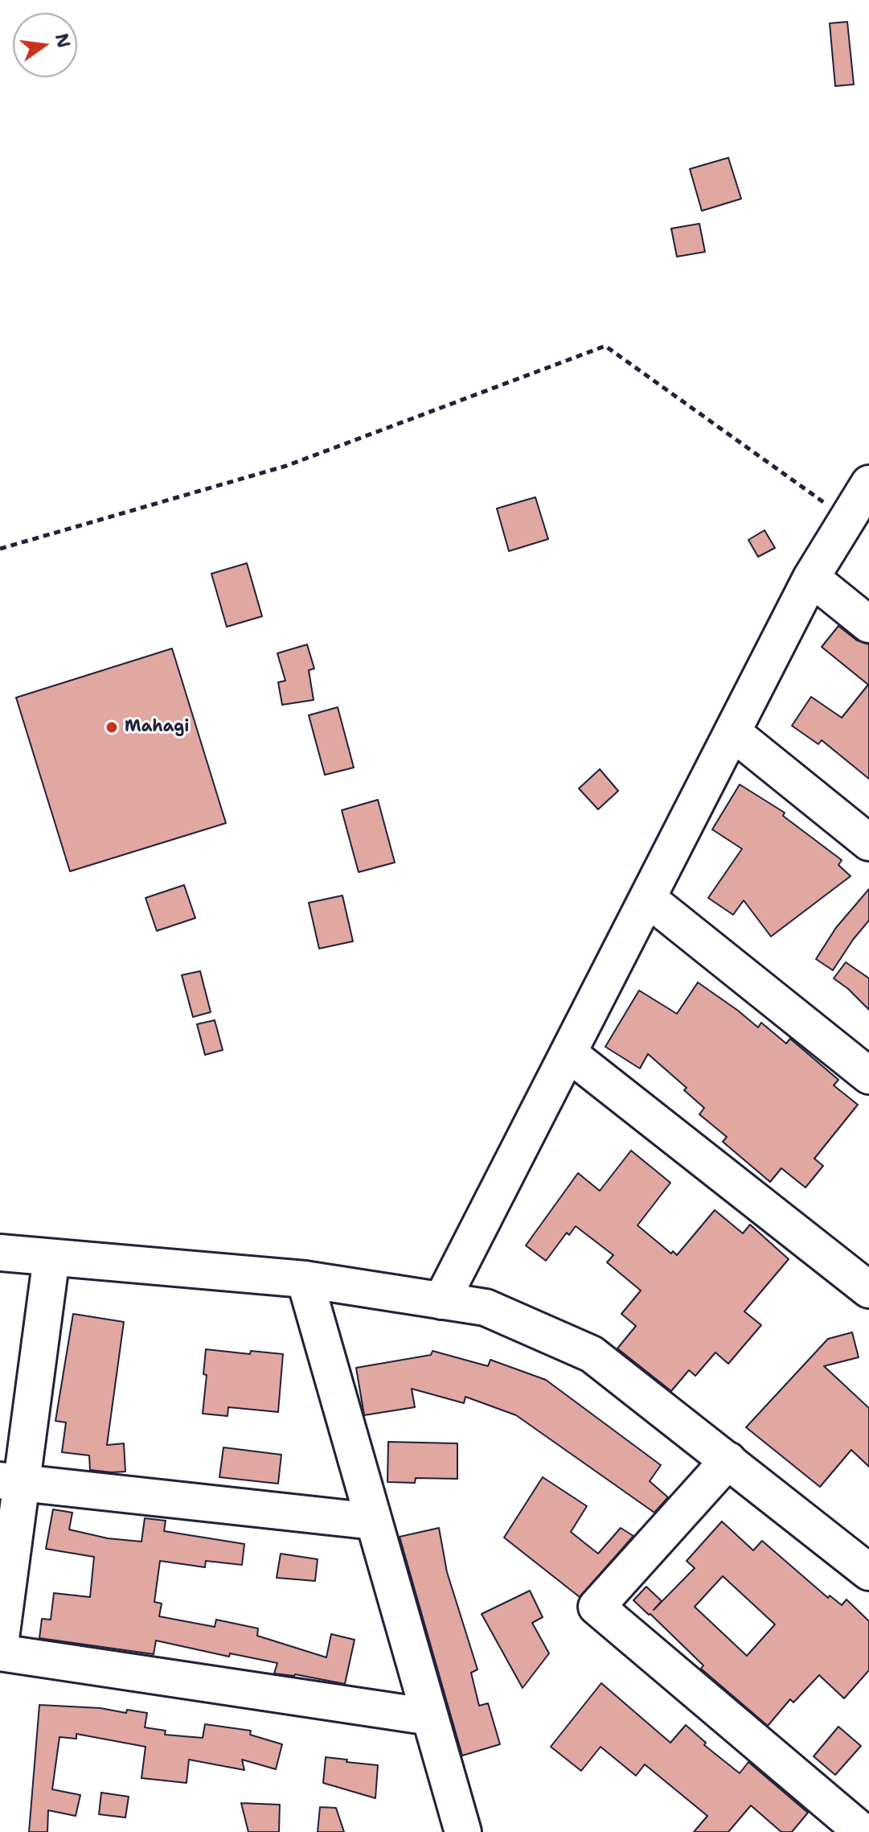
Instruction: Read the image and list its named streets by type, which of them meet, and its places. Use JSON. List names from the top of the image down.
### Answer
{
  "places": ["Mahagi"],
  "north": "right"
}
